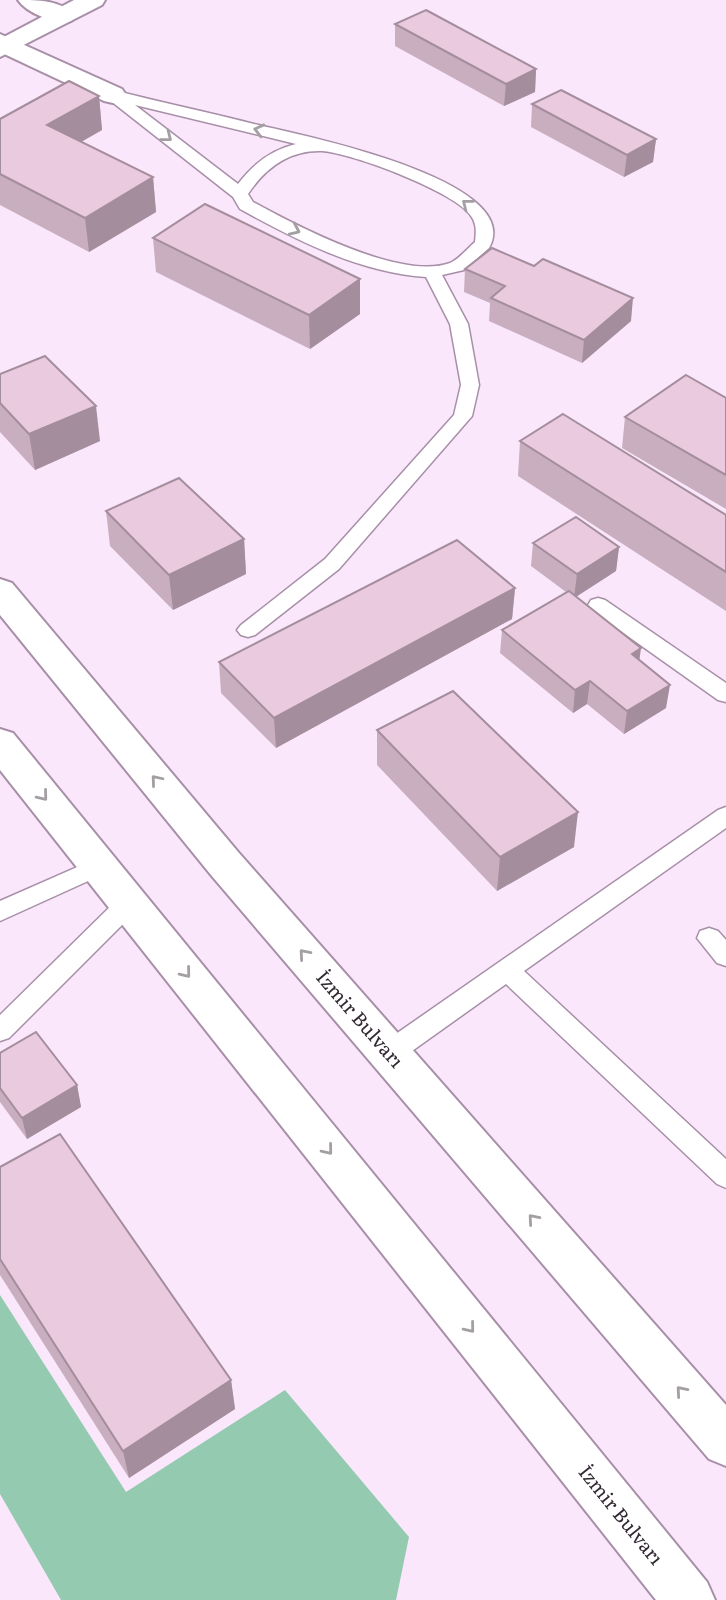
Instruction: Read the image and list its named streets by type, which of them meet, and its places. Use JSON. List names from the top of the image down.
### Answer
{
  "streets": {
    "main road": ["İzmir Bulvarı"]
  }
}
